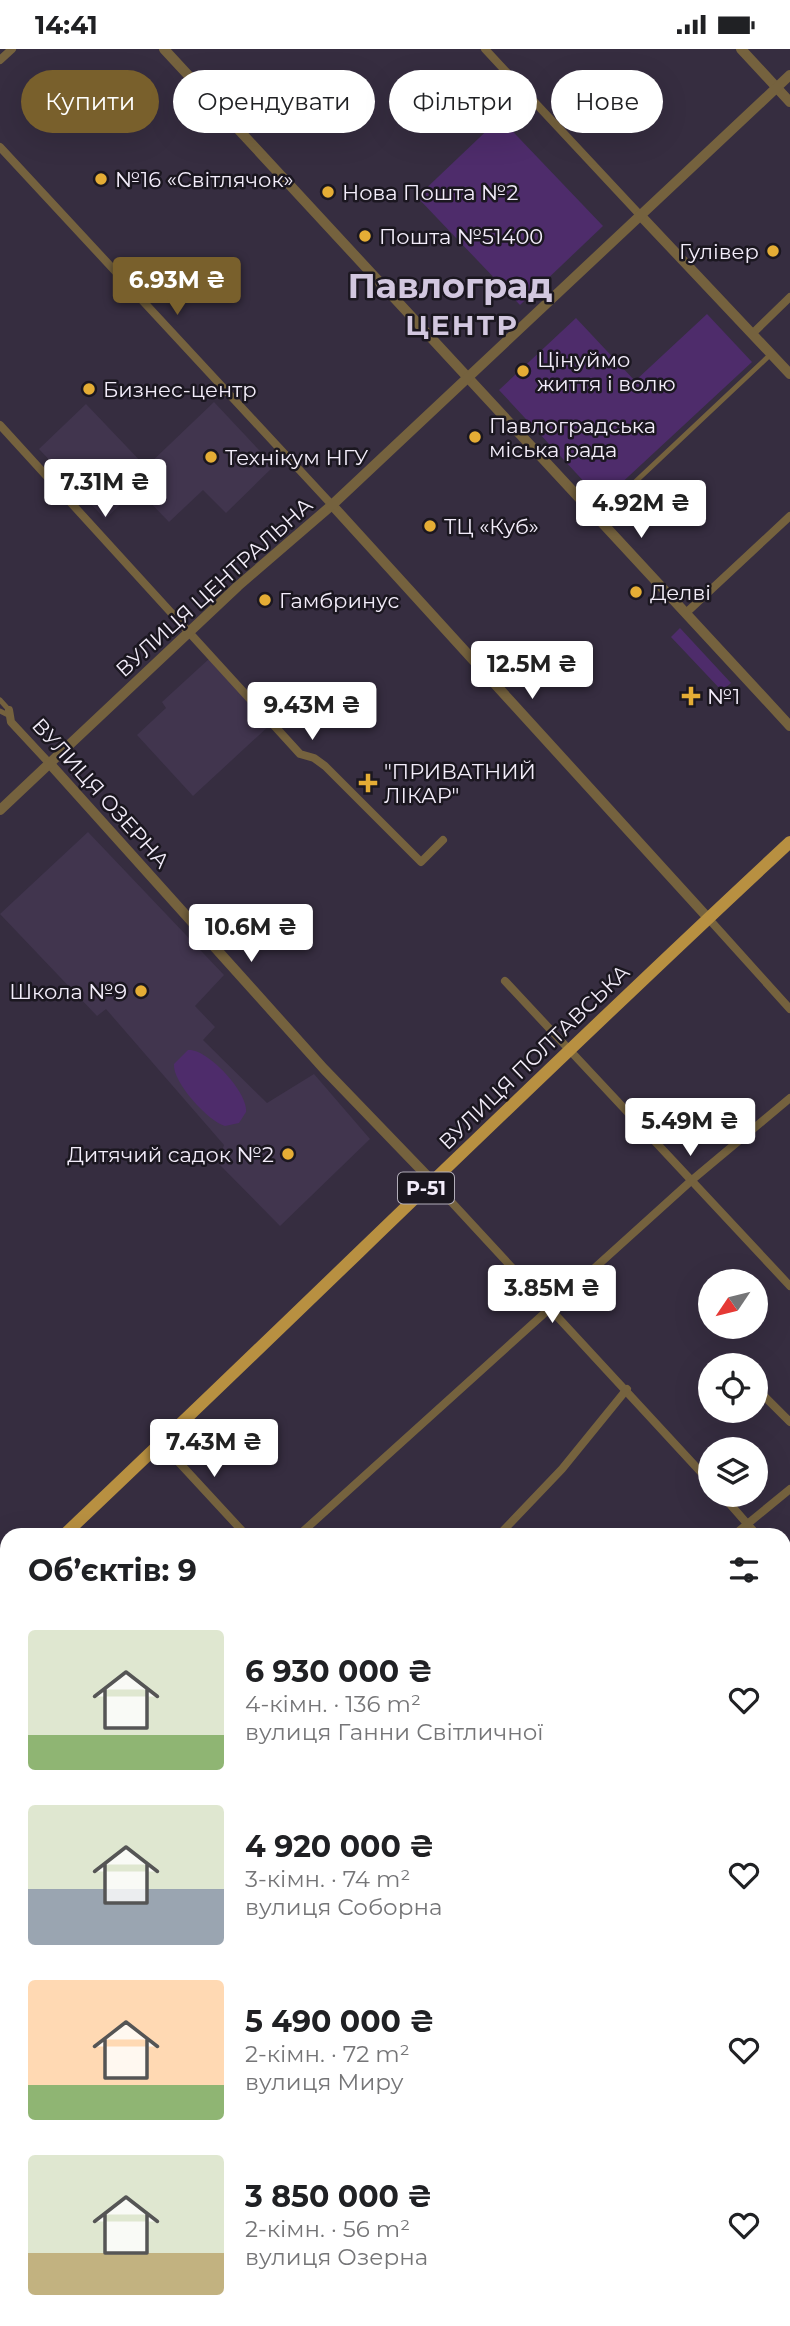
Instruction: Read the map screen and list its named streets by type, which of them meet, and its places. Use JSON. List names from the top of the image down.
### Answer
{
  "streets": {
    "main road": ["ВУЛИЦЯ ПОЛТАВСЬКА", "Р-51"],
    "street": ["ВУЛИЦЯ ЦЕНТРАЛЬНА", "ВУЛИЦЯ ОЗЕРНА"]
  },
  "crossings": [
    ["ВУЛИЦЯ ЦЕНТРАЛЬНА", "ВУЛИЦЯ ОЗЕРНА"],
    ["ВУЛИЦЯ ОЗЕРНА", "ВУЛИЦЯ ПОЛТАВСЬКА"]
  ],
  "districts": ["Павлоград", "ЦЕНТР"],
  "places": {
    "other": [
      "№16 «Світлячок»",
      "Нова Пошта №2",
      "Пошта №51400",
      "Гулівер",
      "Цінуймо життя і волю",
      "Бизнес-центр",
      "Павлоградська міська рада",
      "Технікум НГУ",
      "ТЦ «Куб»",
      "Делві",
      "Гамбринус",
      "Школа №9",
      "Дитячий садок №2"
    ],
    "health": ["№1", "\"ПРИВАТНИЙ ЛІКАР\""]
  },
  "north": "bottom left",
  "page": {
    "status": "14:41",
    "chip": [
      "Купити",
      "Орендувати",
      "Фільтри",
      "Нове"
    ],
    "price": [
      "6.93M ₴",
      "7.31M ₴",
      "4.92M ₴",
      "12.5M ₴",
      "9.43M ₴",
      "10.6M ₴",
      "5.49M ₴",
      "3.85M ₴",
      "7.43M ₴"
    ],
    "heading": "Об’єктів: 9",
    "list": [
      {
        "name": "6 930 000 ₴",
        "note": "4-кімн. · 136 m² · вулиця Ганни Світличної"
      },
      {
        "name": "4 920 000 ₴",
        "note": "3-кімн. · 74 m² · вулиця Соборна"
      },
      {
        "name": "5 490 000 ₴",
        "note": "2-кімн. · 72 m² · вулиця Миру"
      },
      {
        "name": "3 850 000 ₴",
        "note": "2-кімн. · 56 m² · вулиця Озерна"
      }
    ]
  }
}
